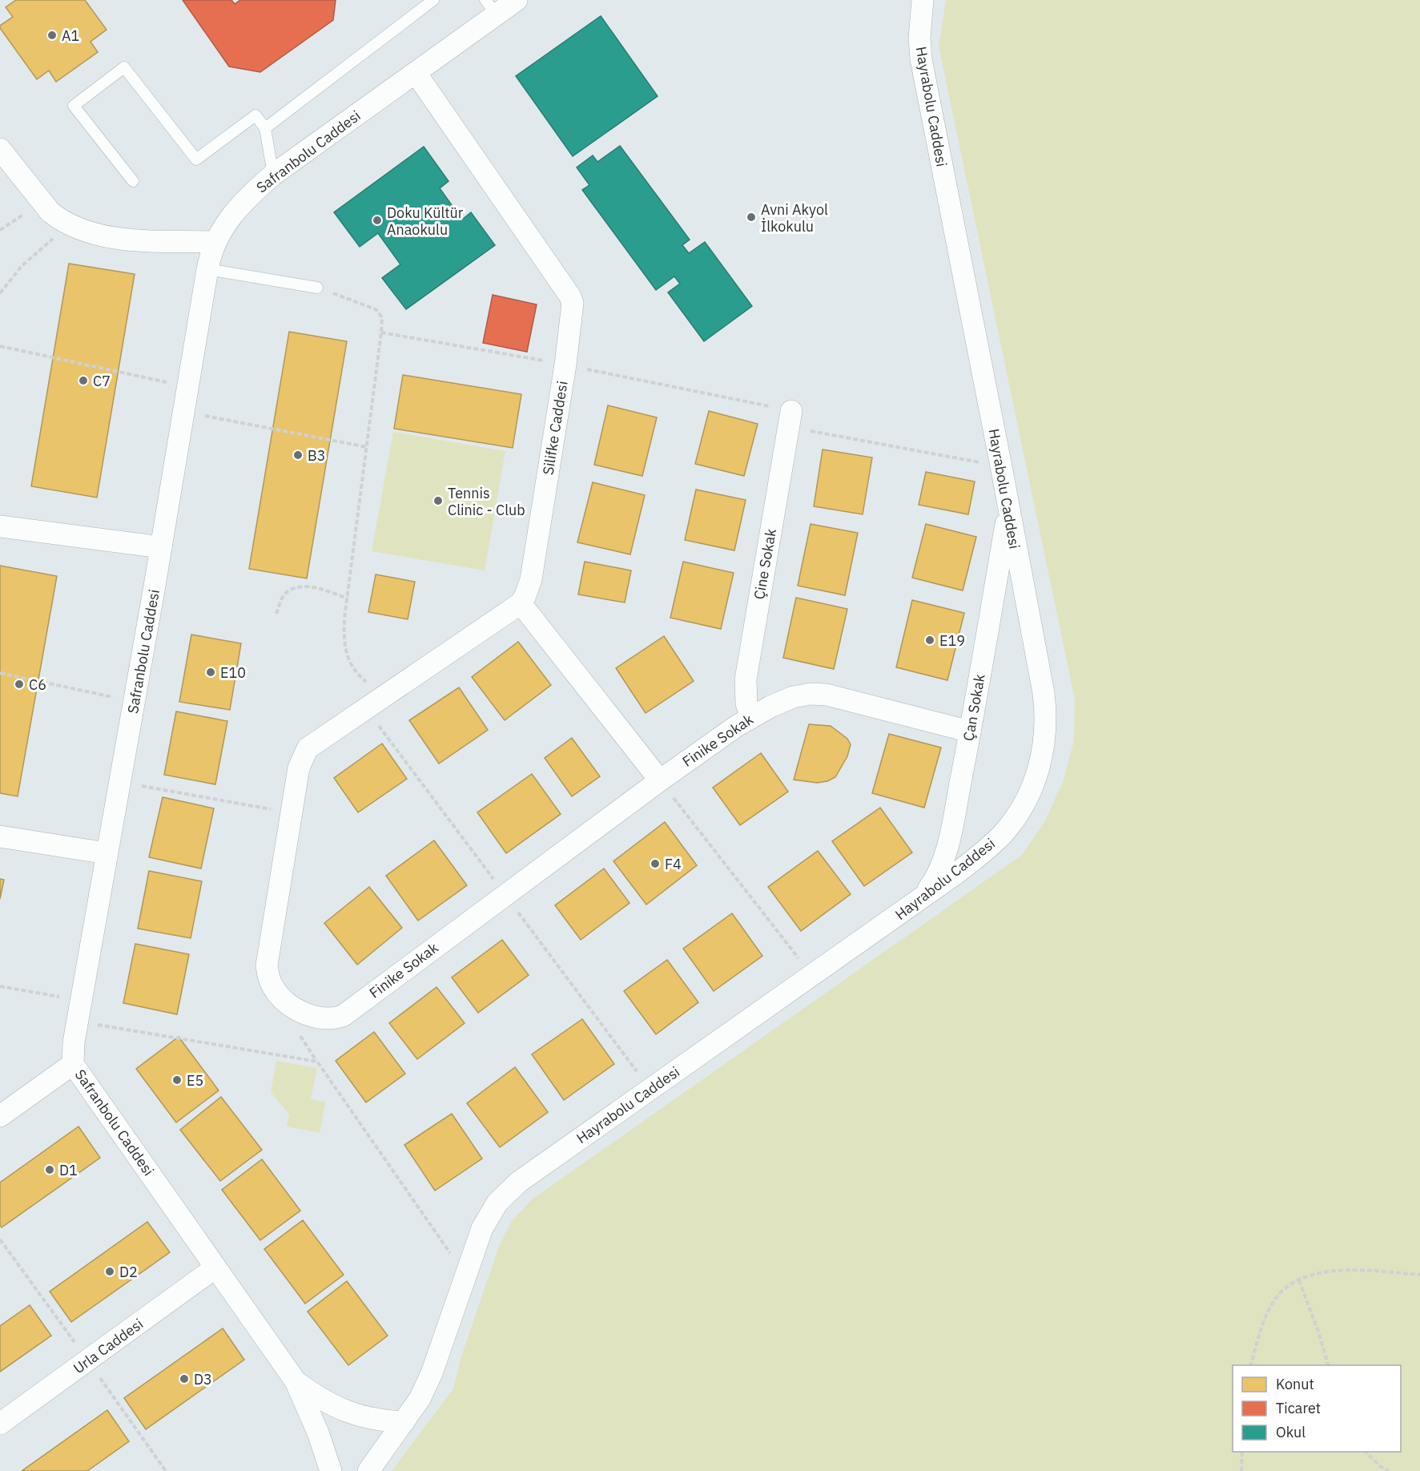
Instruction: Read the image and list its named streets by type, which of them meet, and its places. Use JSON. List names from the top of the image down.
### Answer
{
  "streets": {
    "street": [
      "Hayrabolu Caddesi",
      "Safranbolu Caddesi",
      "Silifke Caddesi",
      "Çine Sokak",
      "Çan Sokak",
      "Finike Sokak",
      "Urla Caddesi"
    ]
  },
  "crossings": [
    ["Hayrabolu Caddesi", "Safranbolu Caddesi"],
    ["Hayrabolu Caddesi", "Çan Sokak"],
    ["Safranbolu Caddesi", "Silifke Caddesi"],
    ["Safranbolu Caddesi", "Urla Caddesi"],
    ["Silifke Caddesi", "Finike Sokak"],
    ["Çine Sokak", "Finike Sokak"],
    ["Çan Sokak", "Finike Sokak"]
  ],
  "places": [
    "A1",
    "Avni Akyol İlkokulu",
    "Doku Kültür Anaokulu",
    "C7",
    "B3",
    "Tennis Clinic - Club",
    "E19",
    "E10",
    "C6",
    "F4",
    "E5",
    "D1",
    "D2",
    "D3"
  ],
  "legend": ["Konut", "Ticaret", "Okul"]
}
